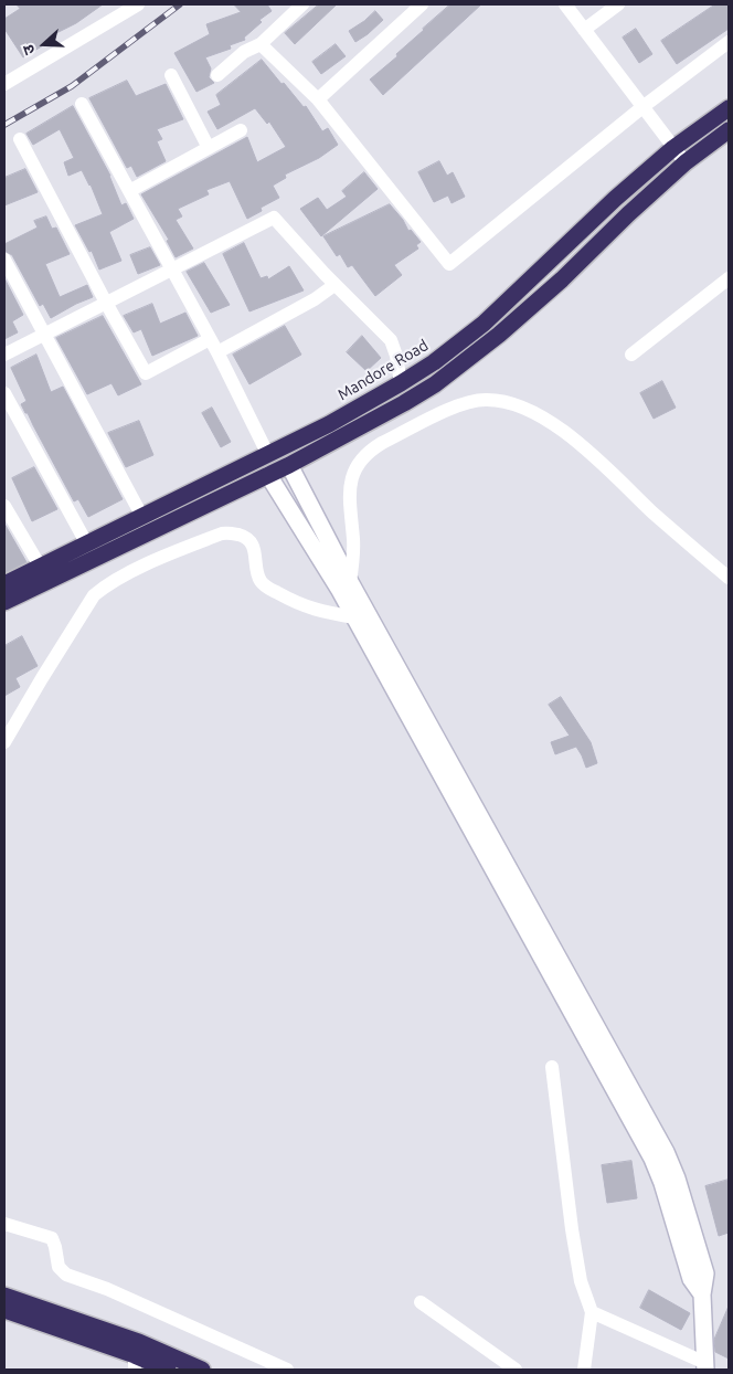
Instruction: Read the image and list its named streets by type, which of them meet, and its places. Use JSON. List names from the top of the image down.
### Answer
{
  "streets": {
    "highway": ["Mandore Road"]
  },
  "north": "left"
}
